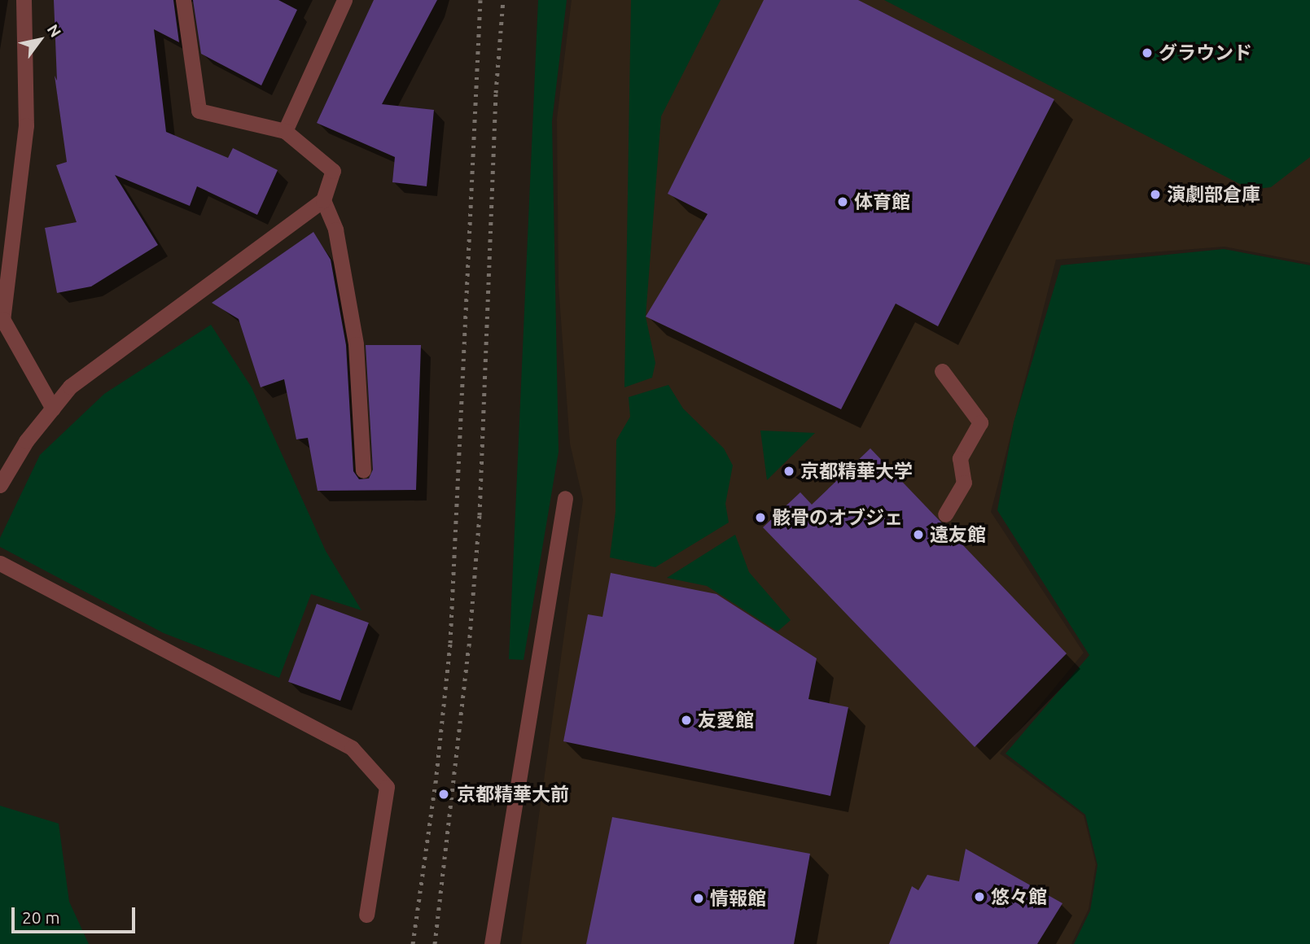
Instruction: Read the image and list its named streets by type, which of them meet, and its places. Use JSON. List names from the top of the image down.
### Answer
{
  "places": [
    "グラウンド",
    "演劇部倉庫",
    "体育館",
    "京都精華大学",
    "骸骨のオブジェ",
    "遠友館",
    "友愛館",
    "京都精華大前",
    "悠々館",
    "情報館"
  ],
  "scale_bar": "20 m",
  "north": "top right"
}
